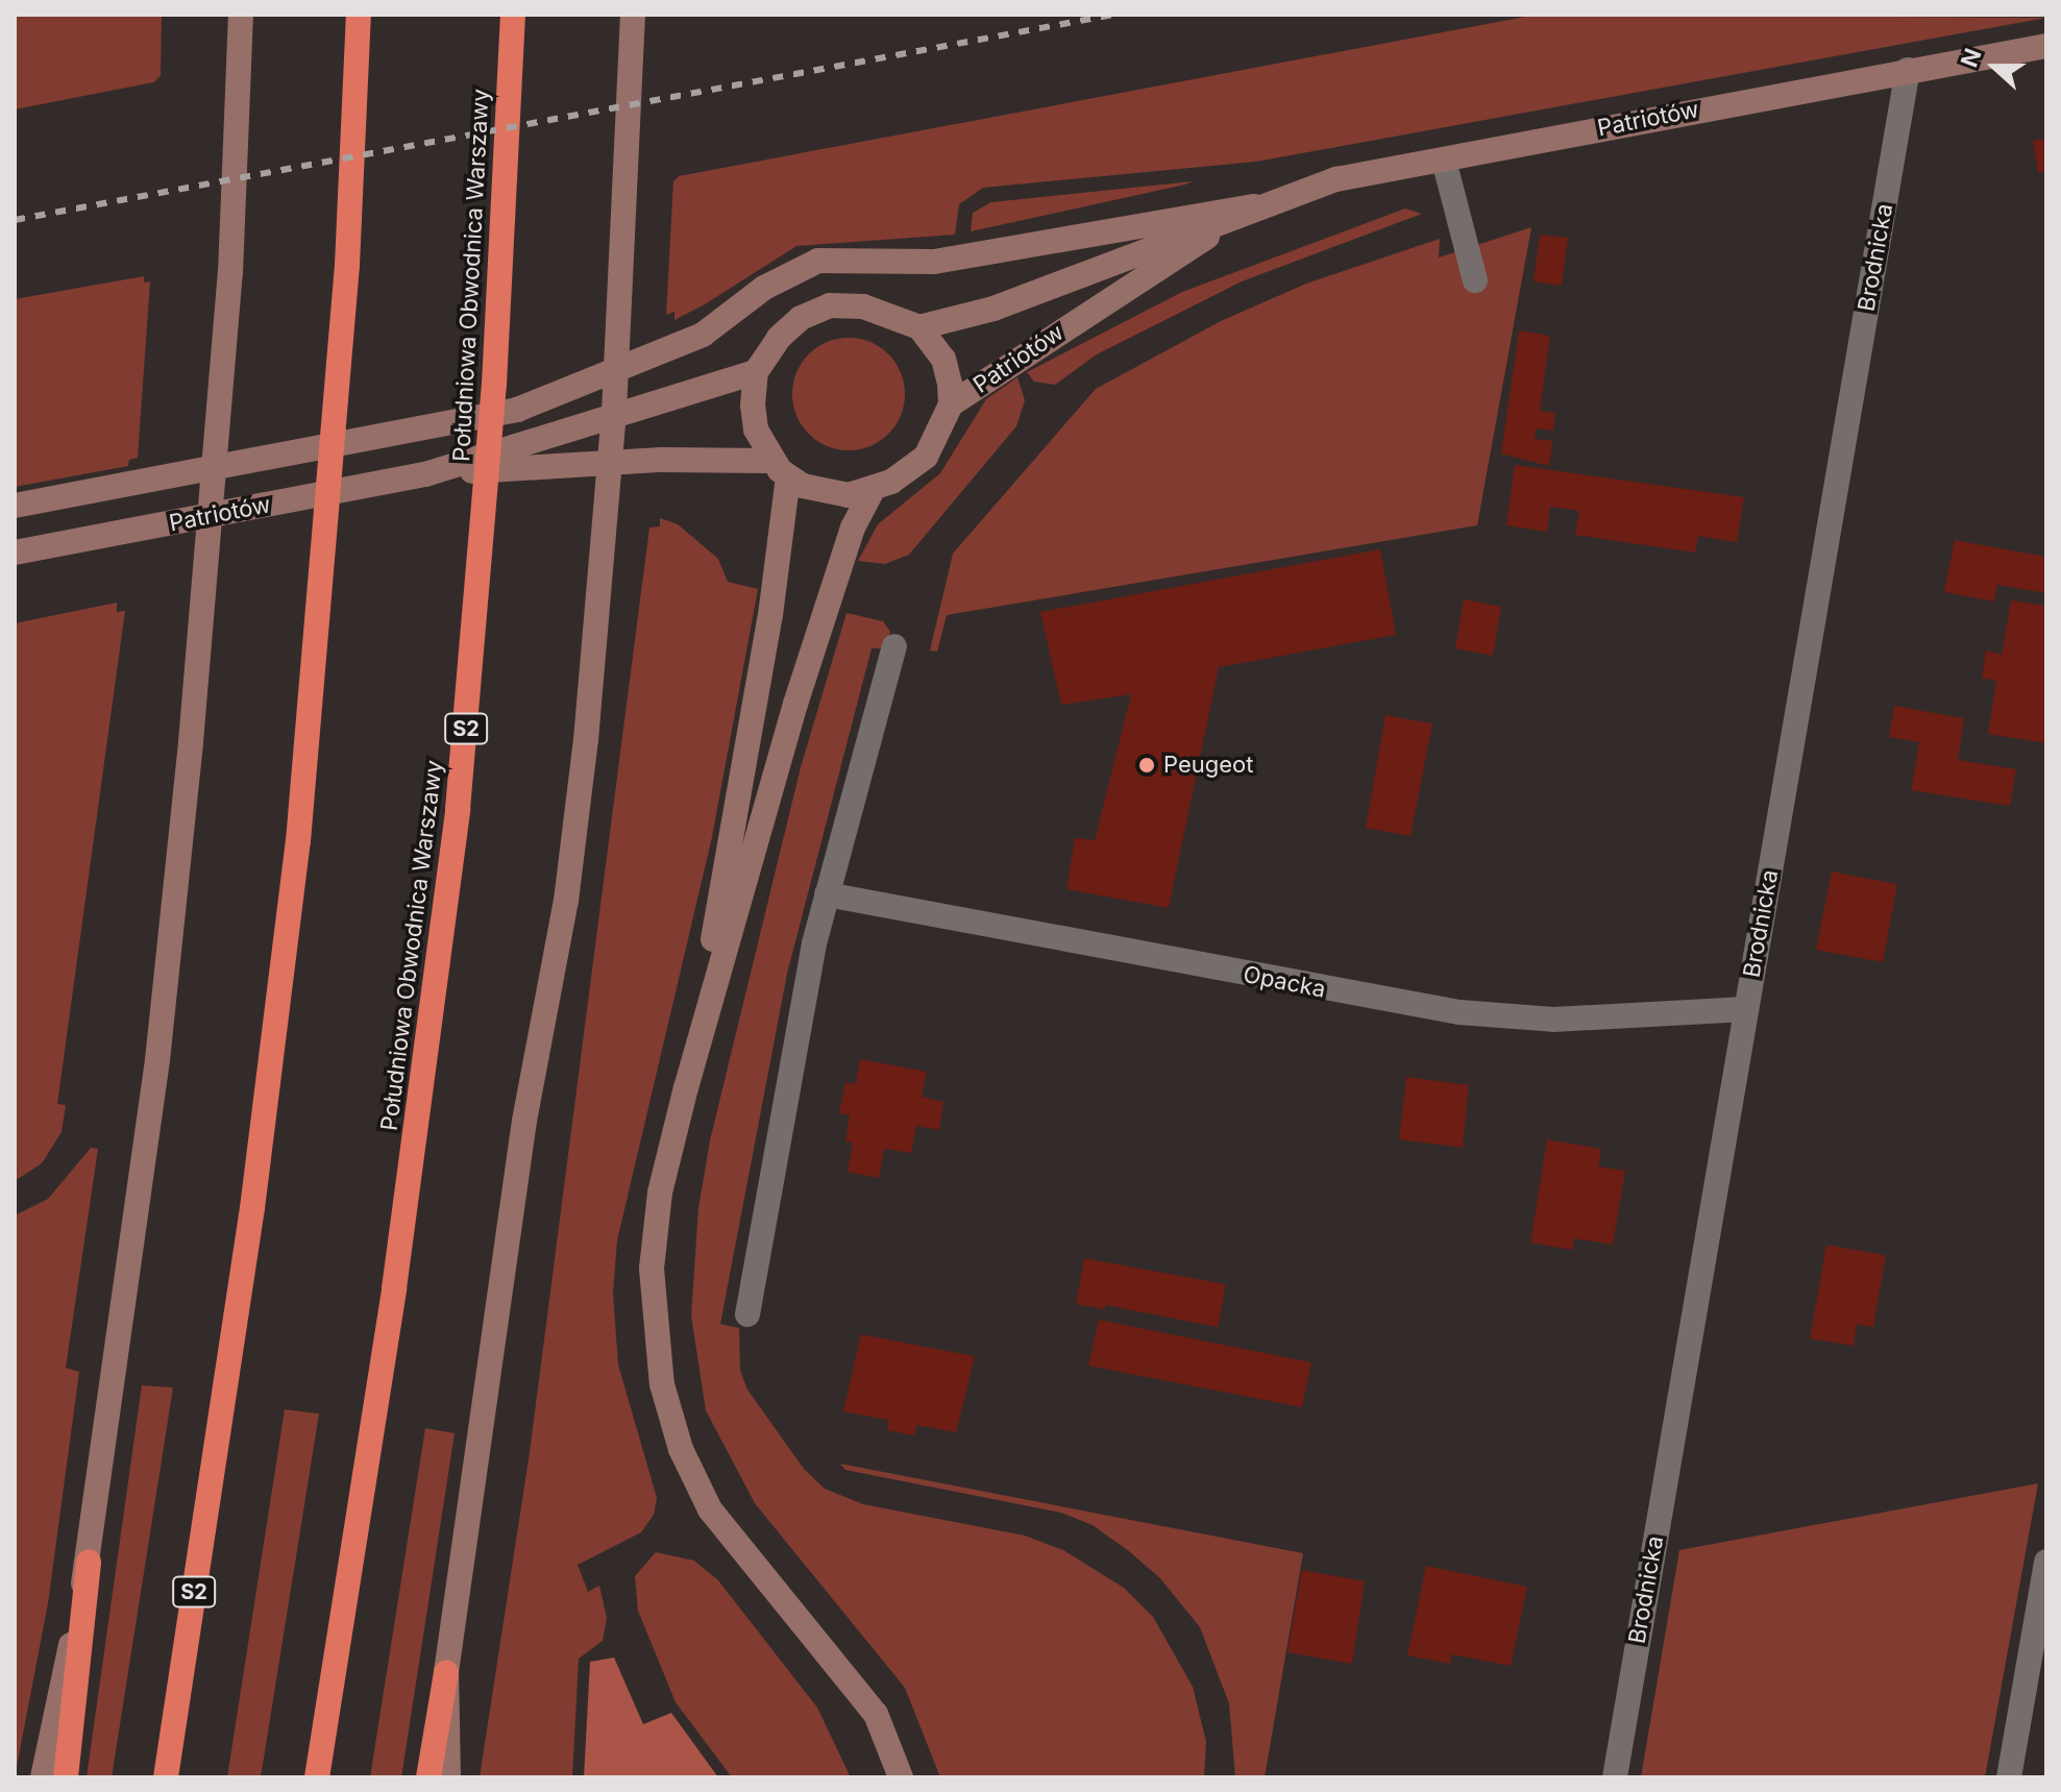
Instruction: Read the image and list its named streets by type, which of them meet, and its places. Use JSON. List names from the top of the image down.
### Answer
{
  "streets": {
    "highway": ["Południowa Obwodnica Warszawy", "S2"],
    "main road": ["Patriotów"],
    "street": ["Brodnicka", "Opacka"]
  },
  "crossings": [
    ["Patriotów", "Brodnicka"],
    ["Brodnicka", "Opacka"]
  ],
  "places": ["Peugeot"],
  "north": "left"
}
